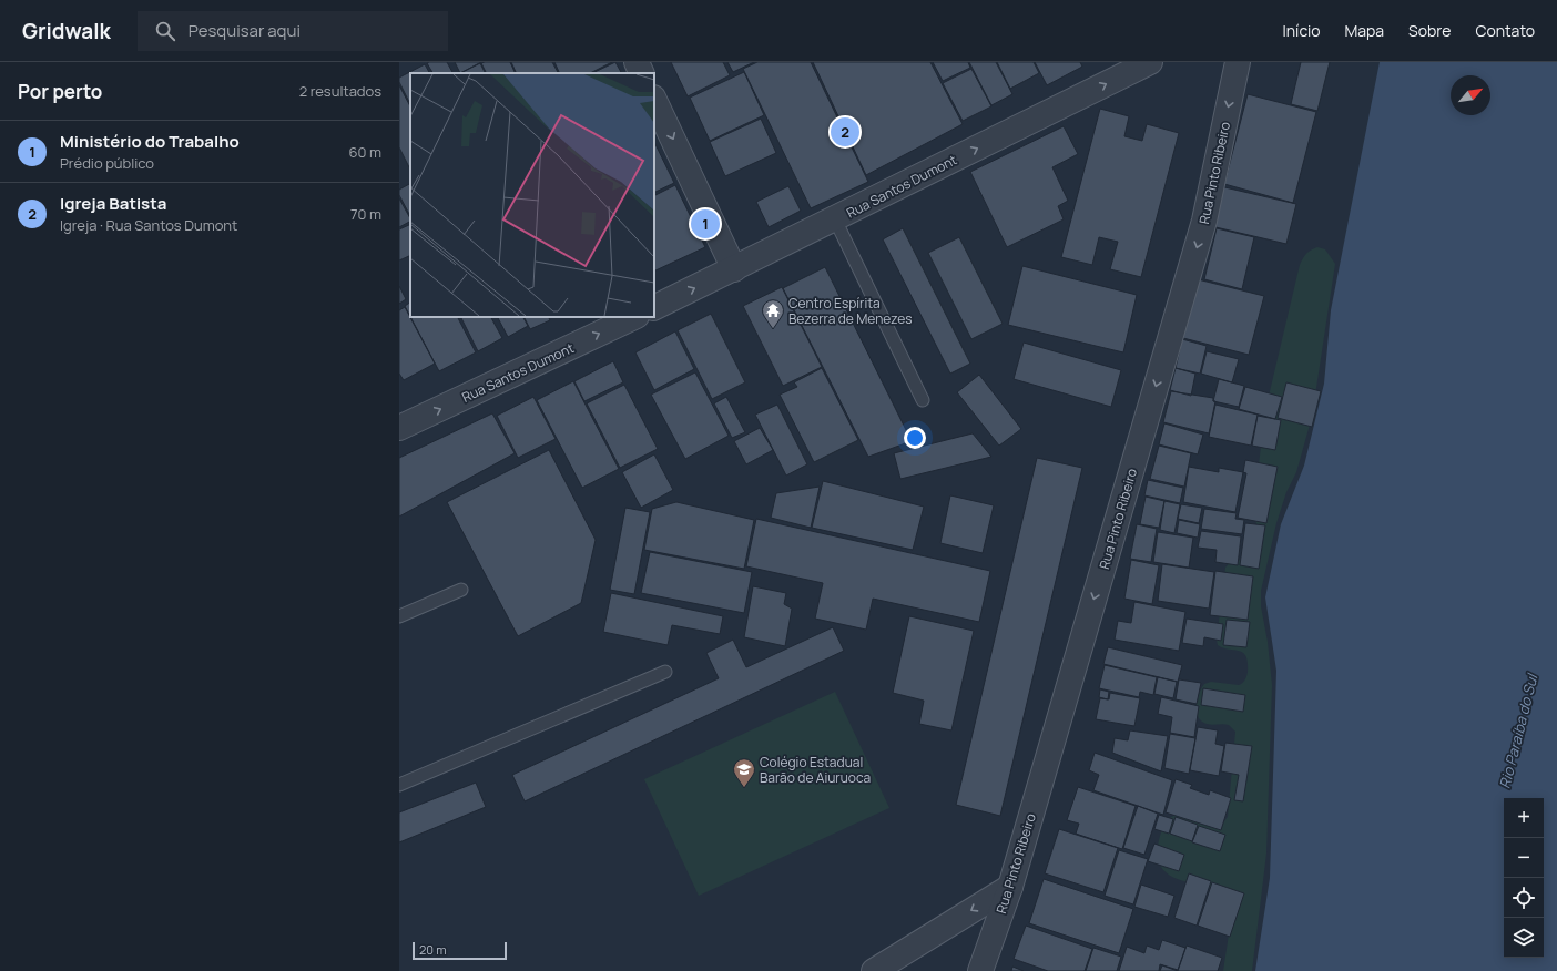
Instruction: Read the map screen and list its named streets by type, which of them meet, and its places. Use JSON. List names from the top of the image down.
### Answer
{
  "streets": {
    "street": ["Rua Pinto Ribeiro", "Rua Santos Dumont"]
  },
  "one_way": ["Rua Pinto Ribeiro", "Rua Santos Dumont"],
  "water": ["Rio Paraíba do Sul"],
  "places": {
    "temple": ["Centro Espírita Bezerra de Menezes"],
    "school or university": ["Colégio Estadual Barão de Aiuruoca"]
  },
  "scale_bar": "20 m",
  "north": "top right",
  "page": {
    "header": "Gridwalk",
    "search": "Pesquisar aqui",
    "nav": [
      "Início",
      "Mapa",
      "Sobre",
      "Contato"
    ],
    "heading": ["Por perto", "2 resultados"],
    "pins": ["2", "1"],
    "list": [
      {
        "mark": "1",
        "name": "Ministério do Trabalho",
        "note": "Prédio público",
        "value": "60 m"
      },
      {
        "mark": "2",
        "name": "Igreja Batista",
        "note": "Igreja · Rua Santos Dumont",
        "value": "70 m"
      }
    ],
    "map_buttons": ["+", "−"],
    "scale": "20 m"
  }
}
